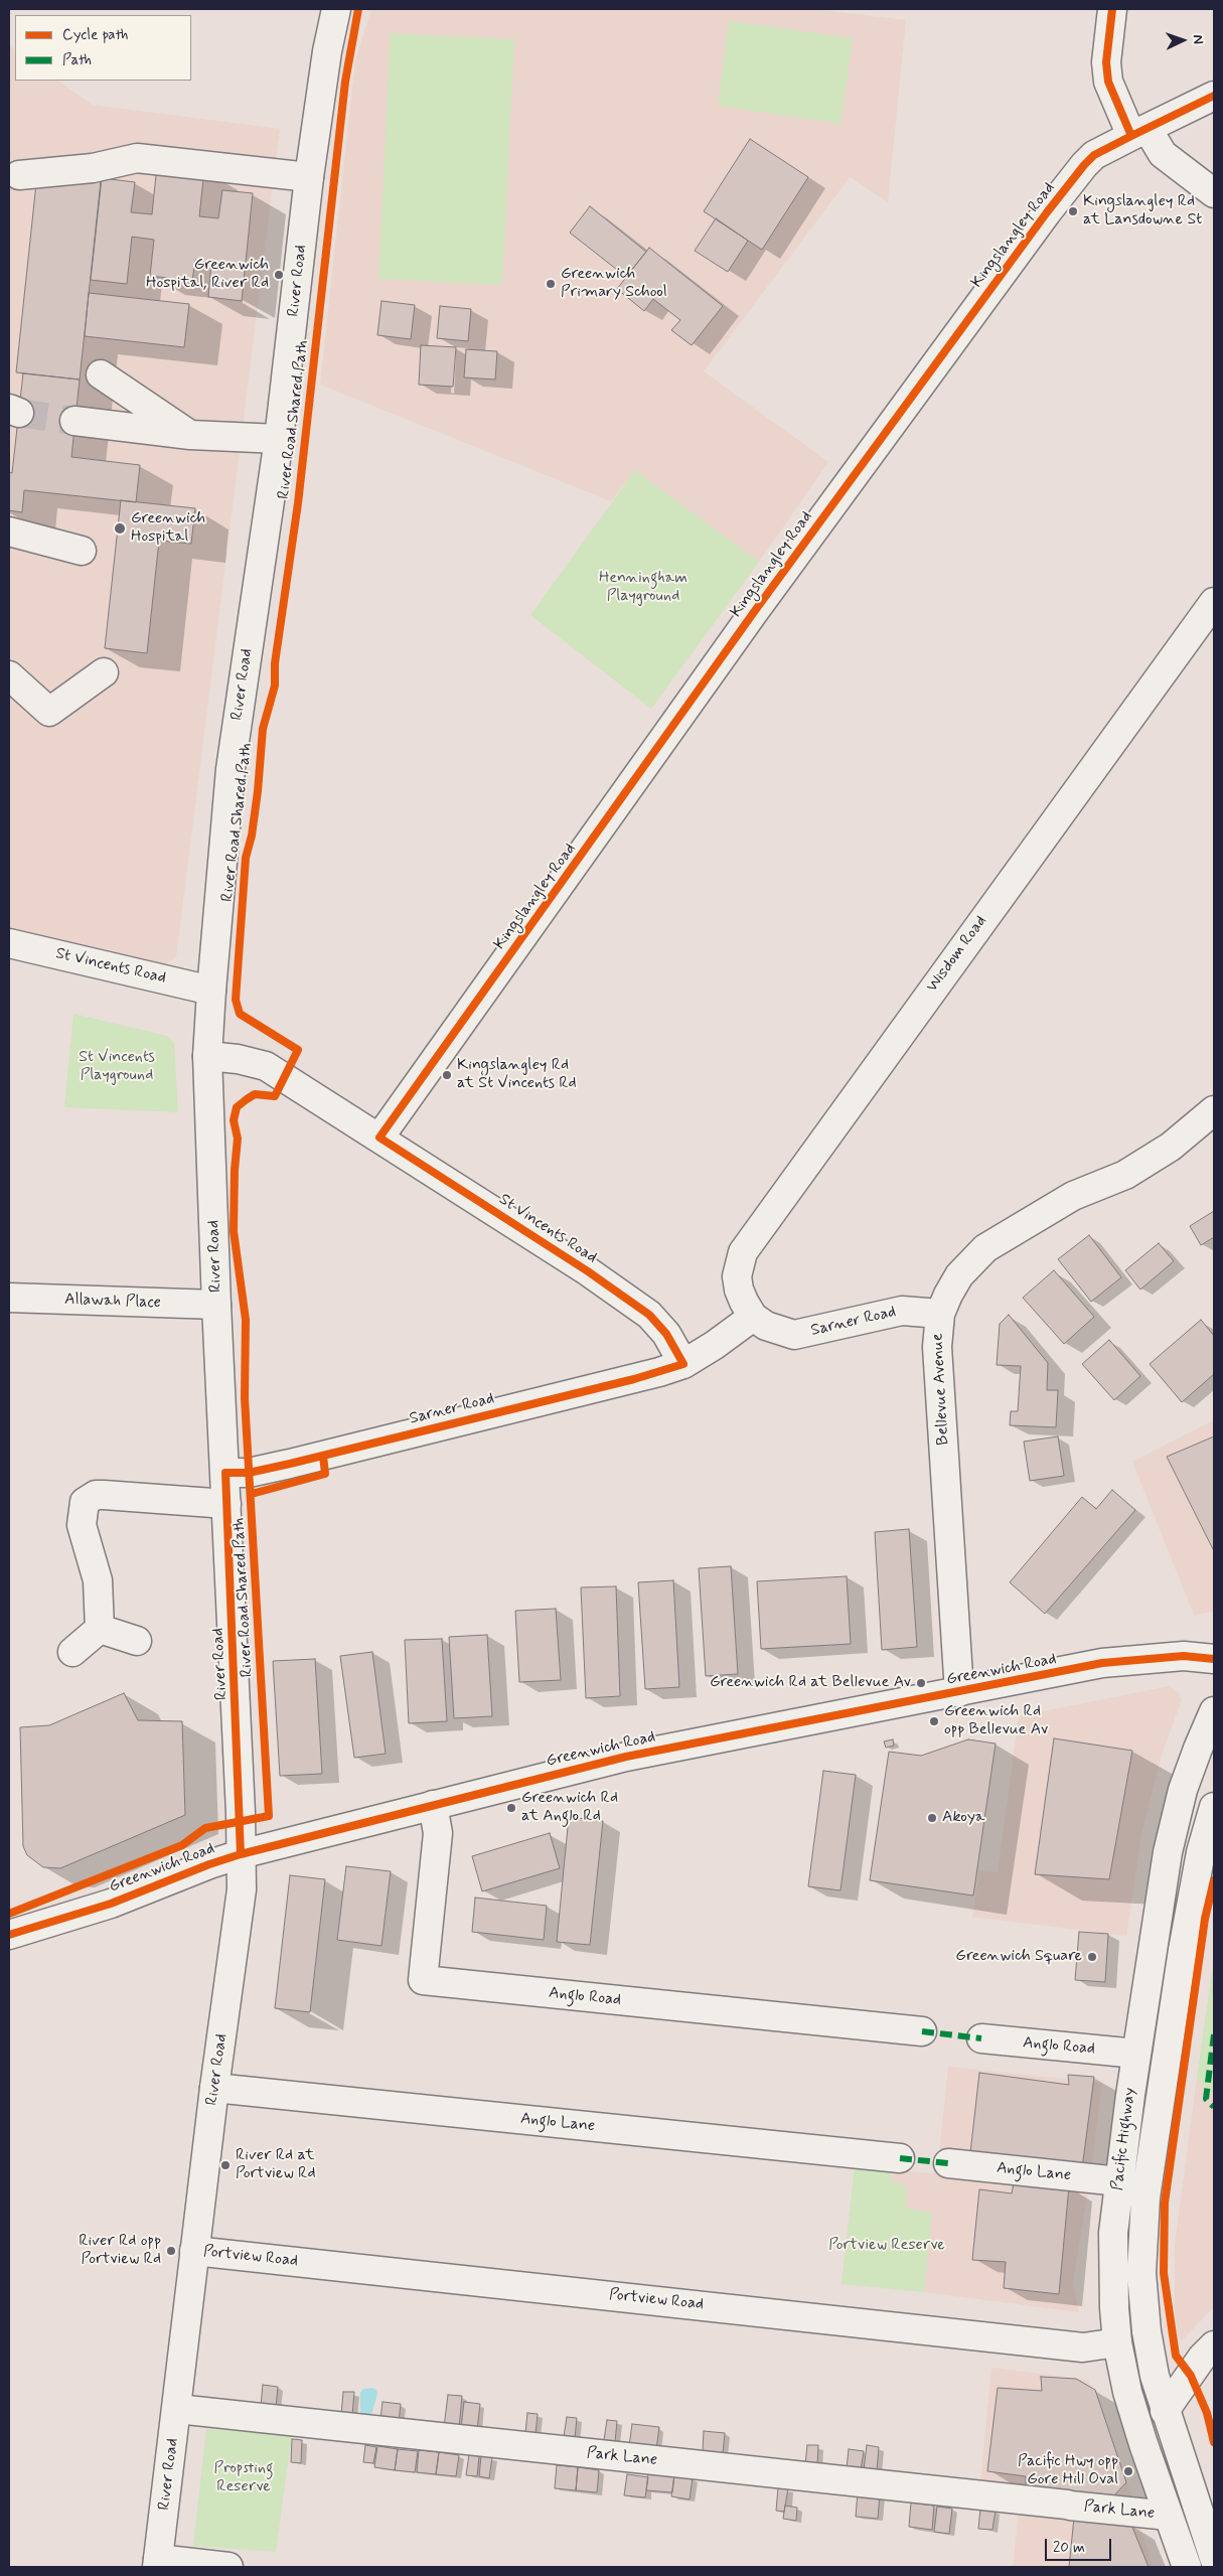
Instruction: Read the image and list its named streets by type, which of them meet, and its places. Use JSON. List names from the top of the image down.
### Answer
{
  "streets": {
    "street": [
      "Kingslangley Road",
      "River Road",
      "Wisdom Road",
      "St Vincents Road",
      "Allawah Place",
      "Sarner Road",
      "Bellevue Avenue",
      "Greenwich Road",
      "Anglo Road",
      "Anglo Lane",
      "Pacific Highway",
      "Portview Road",
      "Park Lane"
    ],
    "cycle path": ["River Road Shared Path"]
  },
  "crossings": [
    ["Kingslangley Road", "St Vincents Road"],
    ["River Road", "St Vincents Road"],
    ["River Road", "Allawah Place"],
    ["River Road", "Sarner Road"],
    ["River Road", "Greenwich Road"],
    ["River Road", "Anglo Lane"],
    ["River Road", "Portview Road"],
    ["River Road", "Park Lane"],
    ["Wisdom Road", "Sarner Road"],
    ["St Vincents Road", "Sarner Road"],
    ["Sarner Road", "Bellevue Avenue"],
    ["Bellevue Avenue", "Greenwich Road"],
    ["Greenwich Road", "Anglo Road"],
    ["Anglo Road", "Pacific Highway"],
    ["Anglo Lane", "Pacific Highway"],
    ["Pacific Highway", "Portview Road"],
    ["Pacific Highway", "Park Lane"]
  ],
  "parks": [
    "Henningham Playground",
    "St Vincents Playground",
    "Portview Reserve",
    "Propsting Reserve"
  ],
  "places": [
    "Kingslangley Rd at Lansdowne St",
    "Greenwich Hospital, River Rd",
    "Greenwich Primary School",
    "Greenwich Hospital",
    "Kingslangley Rd at St Vincents Rd",
    "Greenwich Rd at Bellevue Av",
    "Greenwich Rd opp Bellevue Av",
    "Greenwich Rd at Anglo Rd",
    "Akoya",
    "Greenwich Square",
    "River Rd at Portview Rd",
    "River Rd opp Portview Rd",
    "Pacific Hwy opp Gore Hill Oval"
  ],
  "legend": ["Cycle path", "Path"],
  "scale_bar": "20 m",
  "north": "right"
}
